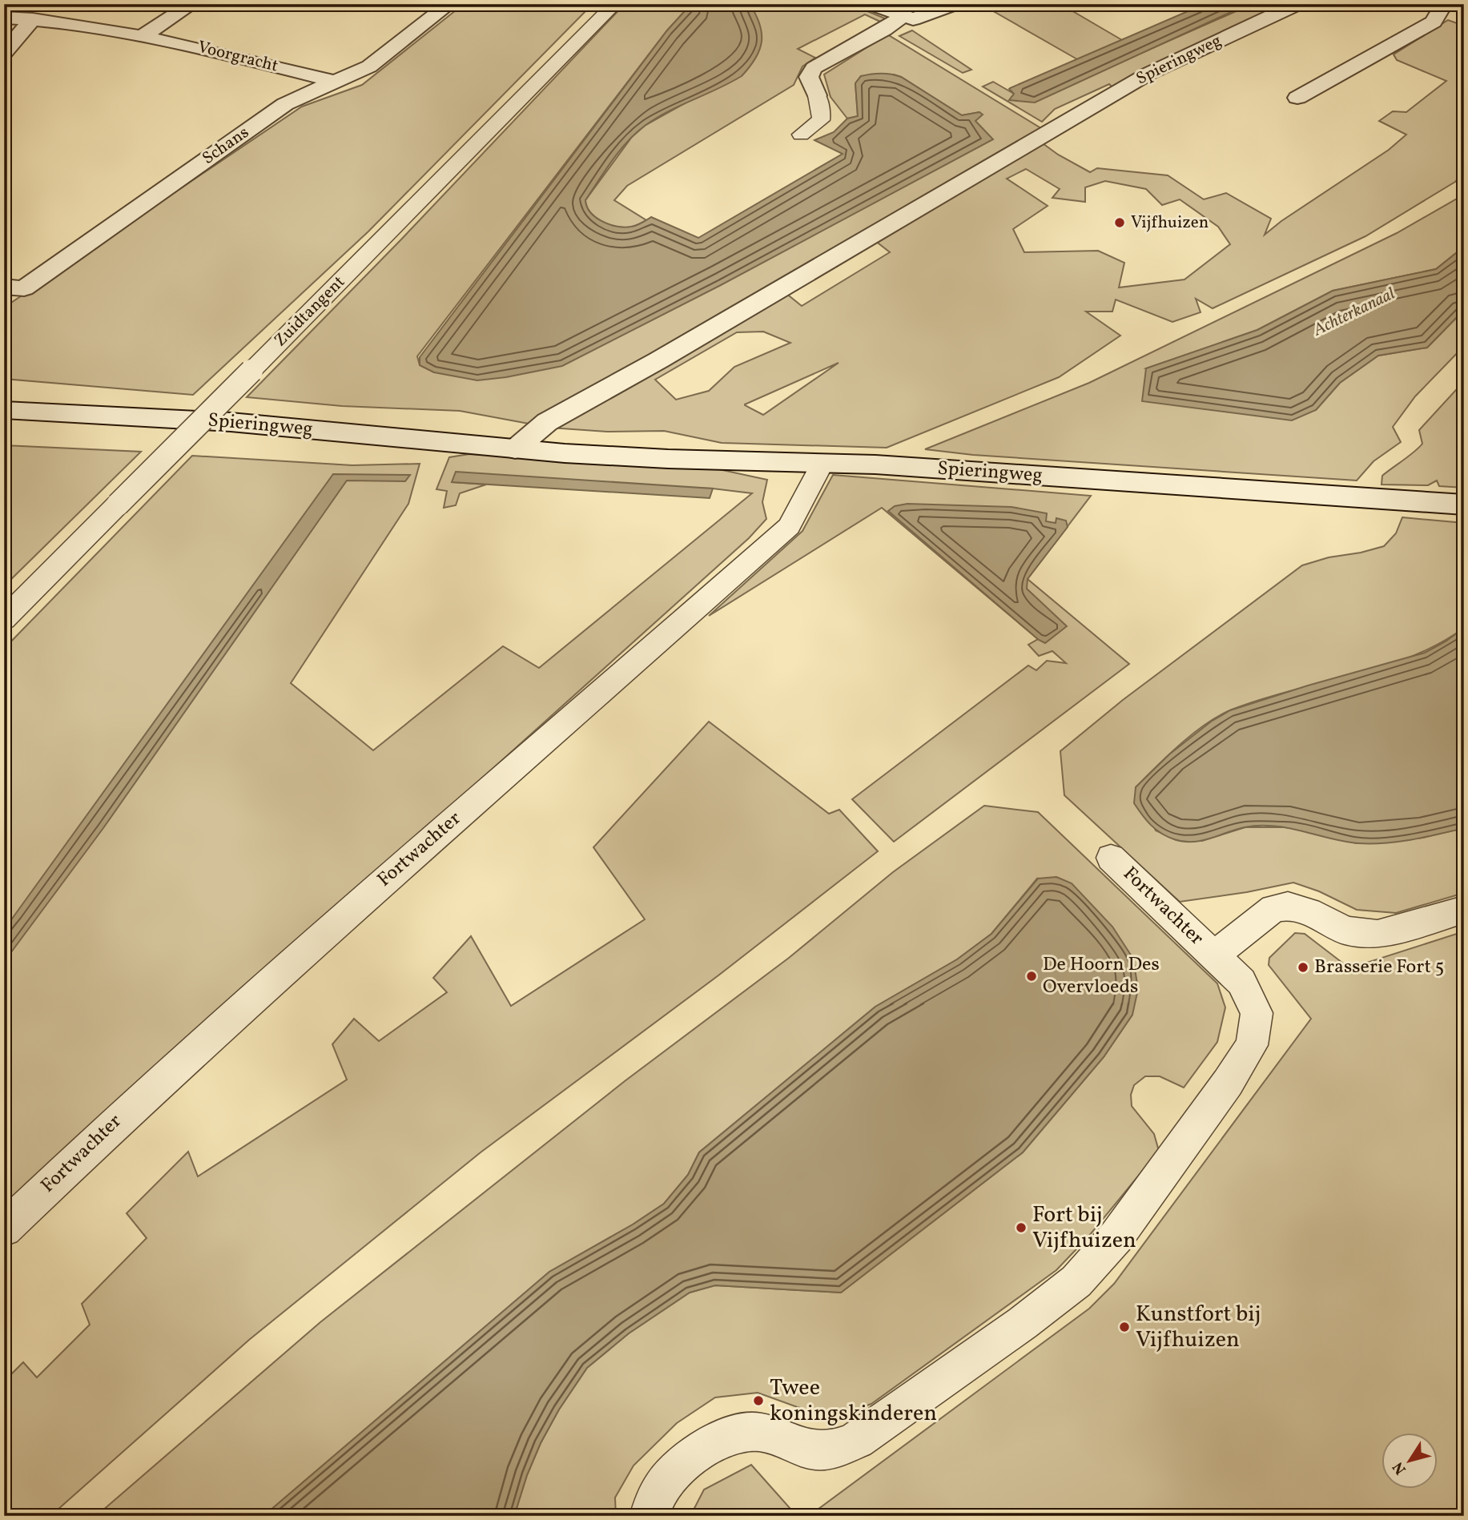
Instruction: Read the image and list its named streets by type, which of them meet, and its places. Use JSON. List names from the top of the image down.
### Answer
{
  "streets": {
    "street": ["Voorgracht", "Spieringweg", "Schans"],
    "lane": ["Zuidtangent", "Fortwachter"]
  },
  "crossings": [
    ["Voorgracht", "Schans"],
    ["Spieringweg", "Fortwachter"]
  ],
  "water": ["Achterkanaal"],
  "places": [
    "Vijfhuizen",
    "Brasserie Fort 5",
    "De Hoorn Des Overvloeds",
    "Fort bij Vijfhuizen",
    "Kunstfort bij Vijfhuizen",
    "Twee koningskinderen"
  ],
  "north": "bottom left"
}
